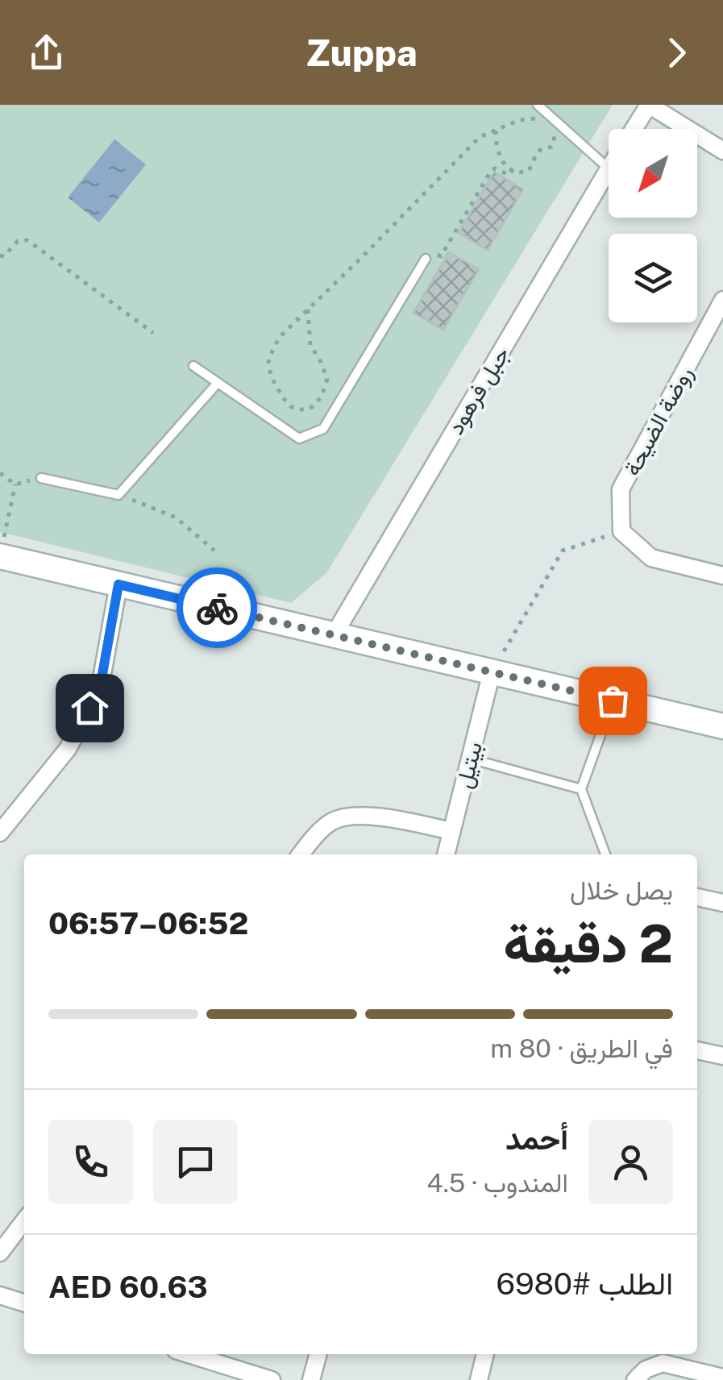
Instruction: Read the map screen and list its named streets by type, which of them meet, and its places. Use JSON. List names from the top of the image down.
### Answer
{
  "streets": {
    "street": ["جبل فرهود", "روضة الضيحة", "بيتيل"]
  },
  "north": "bottom left",
  "page": {
    "header": "Zuppa",
    "heading": ["2 دقيقة", "يصل خلال", "06:52–06:57"],
    "panel": [
      "أحمد",
      "المندوب · 4.5",
      "الطلب #6980",
      "AED 60.63"
    ],
    "bar": "في الطريق · 80 m"
  }
}
